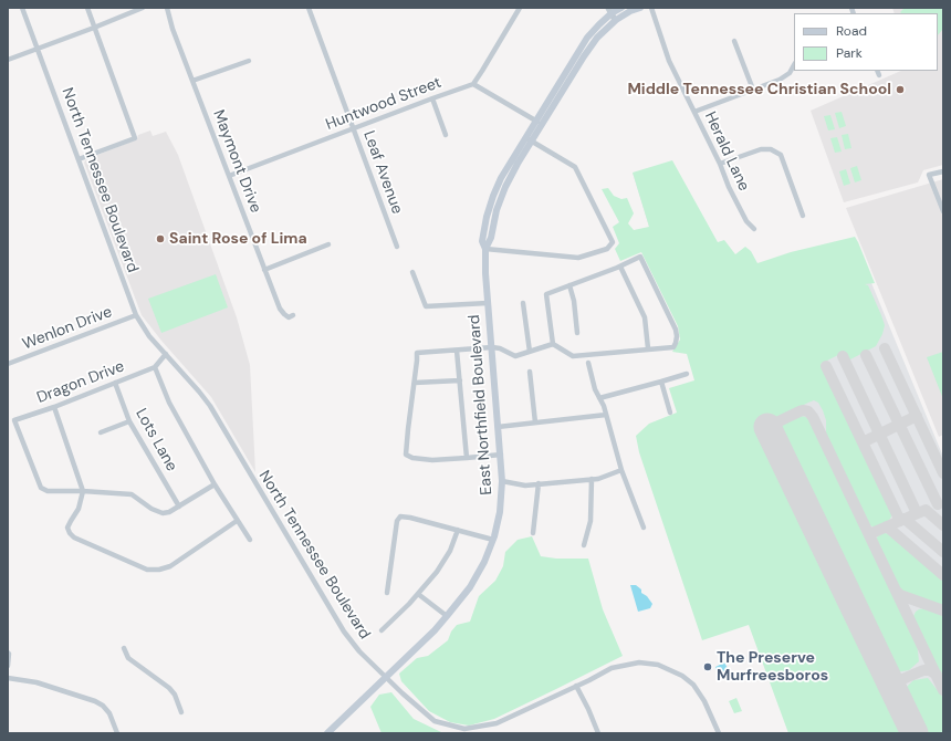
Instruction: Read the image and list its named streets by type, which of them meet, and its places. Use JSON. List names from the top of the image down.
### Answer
{
  "streets": {
    "main road": ["East Northfield Boulevard"],
    "street": [
      "Huntwood Street",
      "Herald Lane",
      "Maymont Drive",
      "Leaf Avenue",
      "North Tennessee Boulevard",
      "Wenlon Drive",
      "Dragon Drive",
      "Lots Lane"
    ]
  },
  "crossings": [
    ["Huntwood Street", "Maymont Drive"],
    ["Huntwood Street", "Leaf Avenue"],
    ["North Tennessee Boulevard", "Wenlon Drive"],
    ["North Tennessee Boulevard", "East Northfield Boulevard"],
    ["Dragon Drive", "Lots Lane"]
  ],
  "places": ["Middle Tennessee Christian School", "Saint Rose of Lima", "The Preserve Murfreesboros"],
  "legend": ["Road", "Park"]
}
